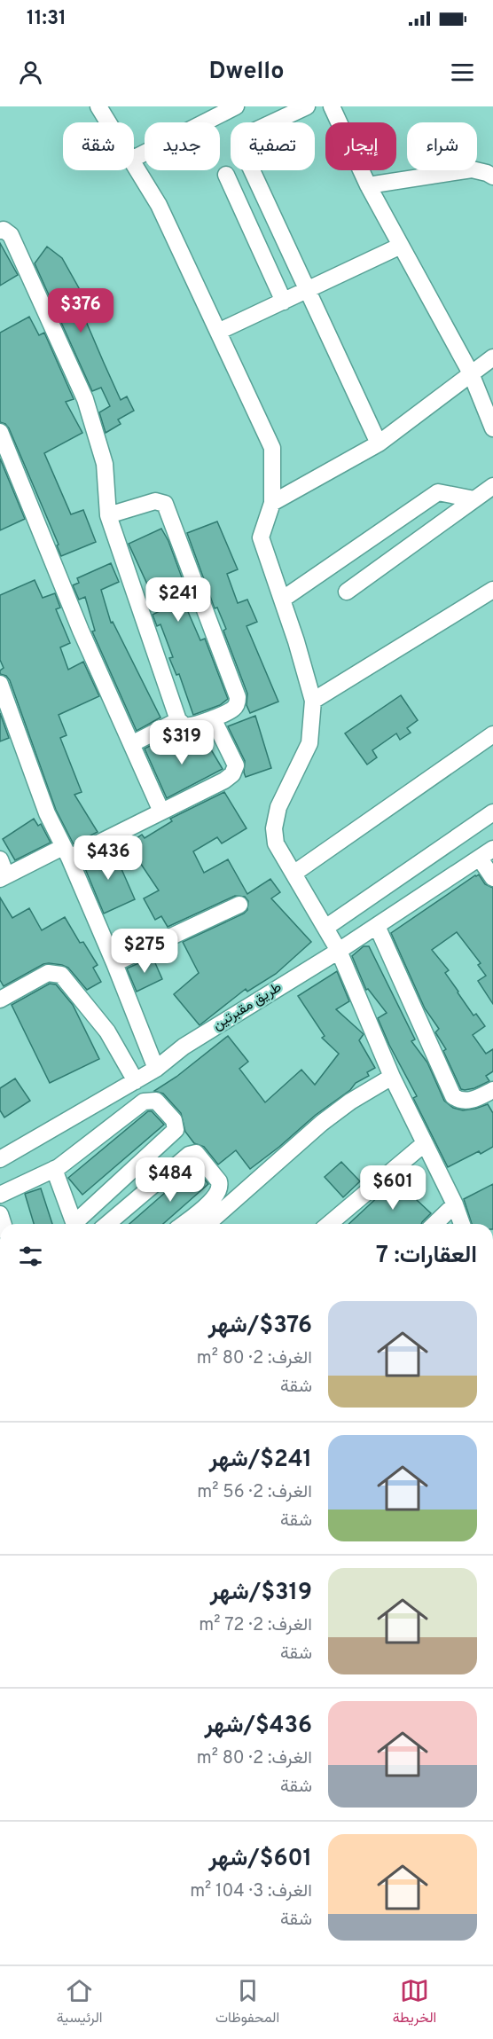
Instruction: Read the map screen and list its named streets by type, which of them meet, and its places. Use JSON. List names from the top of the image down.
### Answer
{
  "streets": {
    "street": ["طريق مقبرتين"]
  },
  "page": {
    "status": "11:31",
    "header": "Dwello",
    "chip": [
      "شراء",
      "إيجار",
      "تصفية",
      "جديد",
      "شقة"
    ],
    "price": [
      "$376",
      "$241",
      "$319",
      "$436",
      "$275",
      "$484",
      "$601"
    ],
    "heading": "العقارات: 7",
    "list": [
      {
        "name": "$376/شهر",
        "note": "الغرف: 2 · 80 m² · شقة"
      },
      {
        "name": "$241/شهر",
        "note": "الغرف: 2 · 56 m² · شقة"
      },
      {
        "name": "$319/شهر",
        "note": "الغرف: 2 · 72 m² · شقة"
      },
      {
        "name": "$436/شهر",
        "note": "الغرف: 2 · 80 m² · شقة"
      },
      {
        "name": "$601/شهر",
        "note": "الغرف: 3 · 104 m² · شقة"
      }
    ],
    "tabs": ["الخريطة", "المحفوظات", "الرئيسية"]
  }
}
